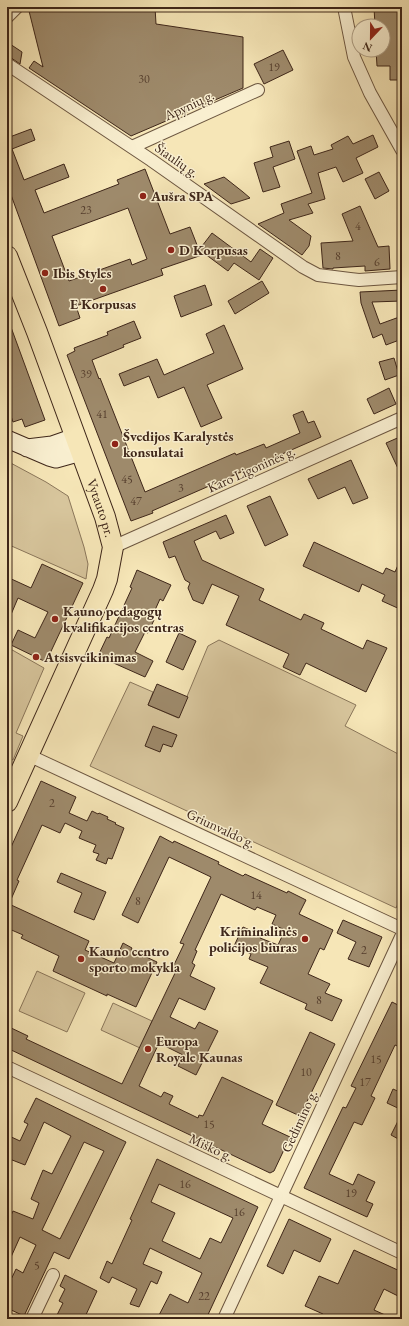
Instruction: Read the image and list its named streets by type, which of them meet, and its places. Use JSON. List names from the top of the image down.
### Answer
{
  "streets": {
    "main road": ["Vytauto pr."],
    "street": [
      "Apynių g.",
      "Šiaulių g.",
      "Karo Ligoninės g.",
      "Griunvaldo g.",
      "Gedimino g.",
      "Miško g."
    ]
  },
  "crossings": [
    ["Apynių g.", "Šiaulių g."],
    ["Karo Ligoninės g.", "Vytauto pr."],
    ["Vytauto pr.", "Griunvaldo g."],
    ["Gedimino g.", "Miško g."]
  ],
  "places": [
    "Aušra SPA",
    "D Korpusas",
    "Ibis Styles",
    "E Korpusas",
    "Švedijos Karalystės konsulatai",
    "Kauno pedagogų kvalifikacijos centras",
    "Atsisveikinimas",
    "Kriminalinės policijos biuras",
    "Kauno centro sporto mokykla",
    "Europa Royale Kaunas"
  ],
  "house_numbers": [
    "19",
    "30",
    "23",
    "4",
    "8",
    "6",
    "39",
    "41",
    "45",
    "3",
    "47",
    "2",
    "14",
    "8",
    "2",
    "8",
    "15",
    "10",
    "17",
    "15",
    "16",
    "19",
    "16",
    "5",
    "22"
  ],
  "north": "bottom"
}
